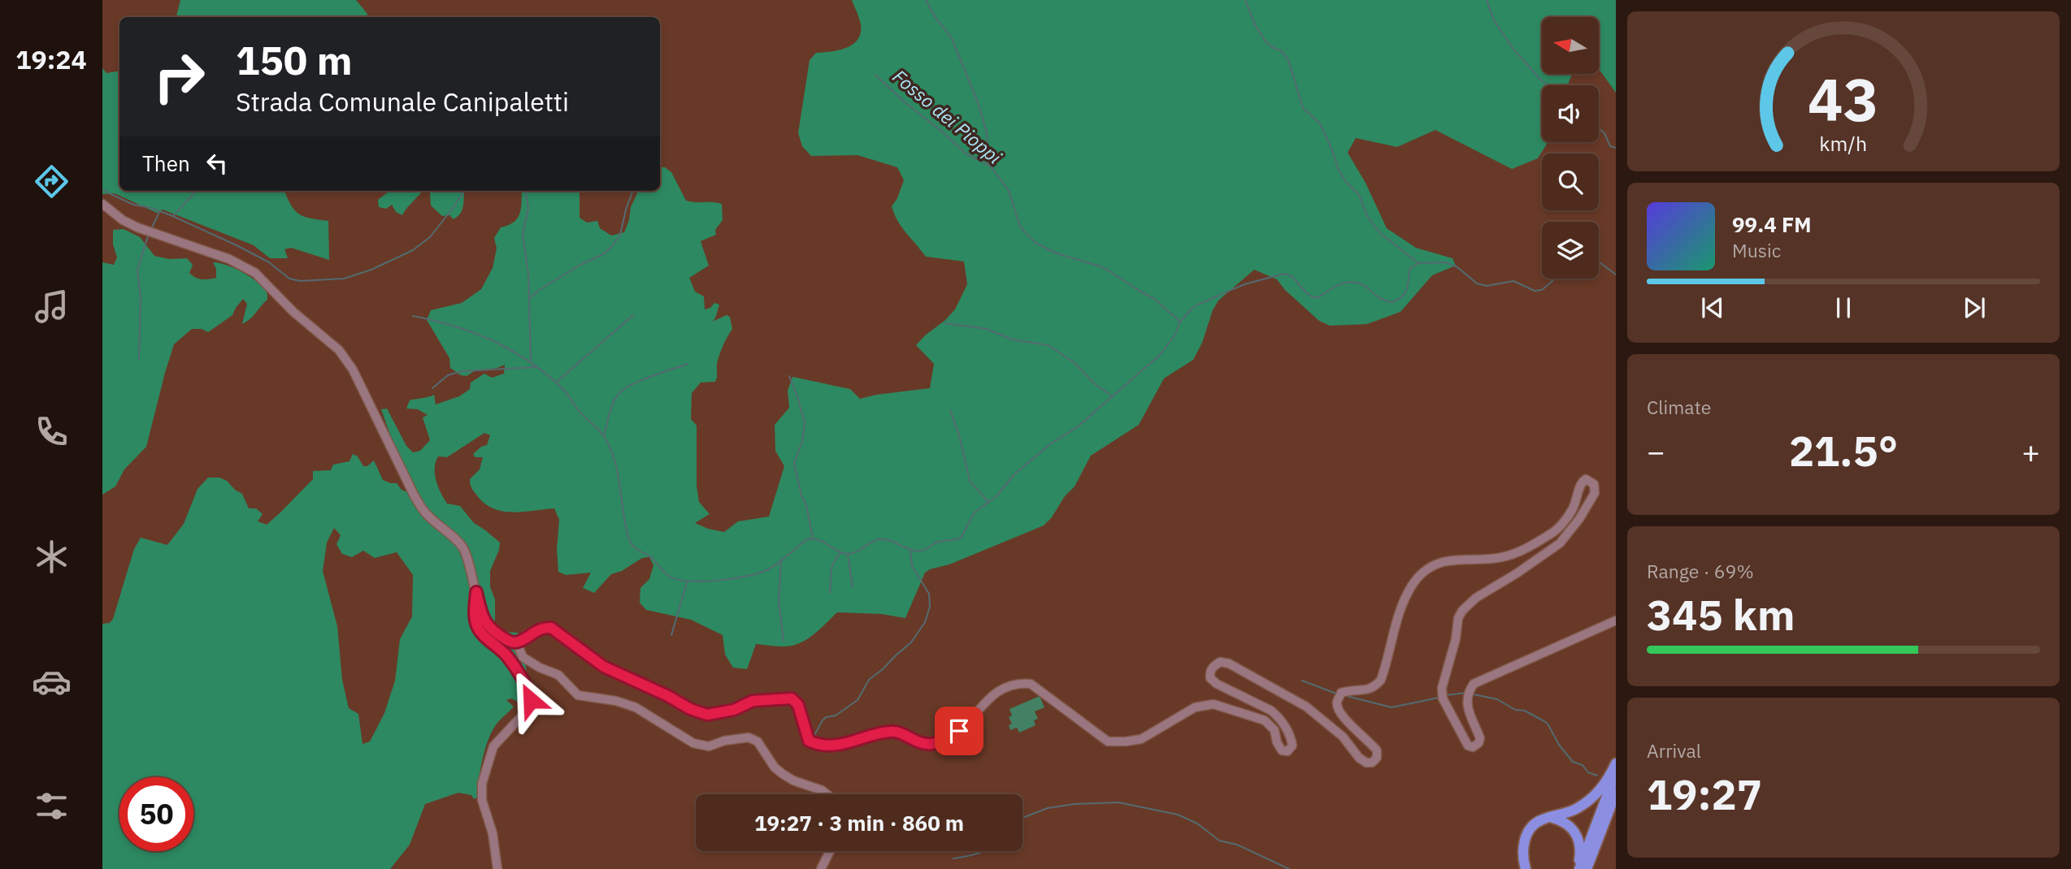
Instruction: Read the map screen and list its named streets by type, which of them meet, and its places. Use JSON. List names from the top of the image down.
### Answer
{
  "water": ["Fosso dei Pioppi"],
  "north": "left",
  "page": {
    "tabs": "19:24",
    "turn": ["150 m", "Strada Comunale Canipaletti"],
    "then": "Then",
    "song": ["99.4 FM", "Music"],
    "tile": [
      "Climate",
      ["Range · 69%", "345 km"],
      ["Arrival", "19:27"]
    ],
    "heat": ["−", "21.5°", "+"],
    "limit": "50",
    "trip": "19:27 · 3 min · 860 m",
    "gauge": ["43", "km/h"]
  }
}
